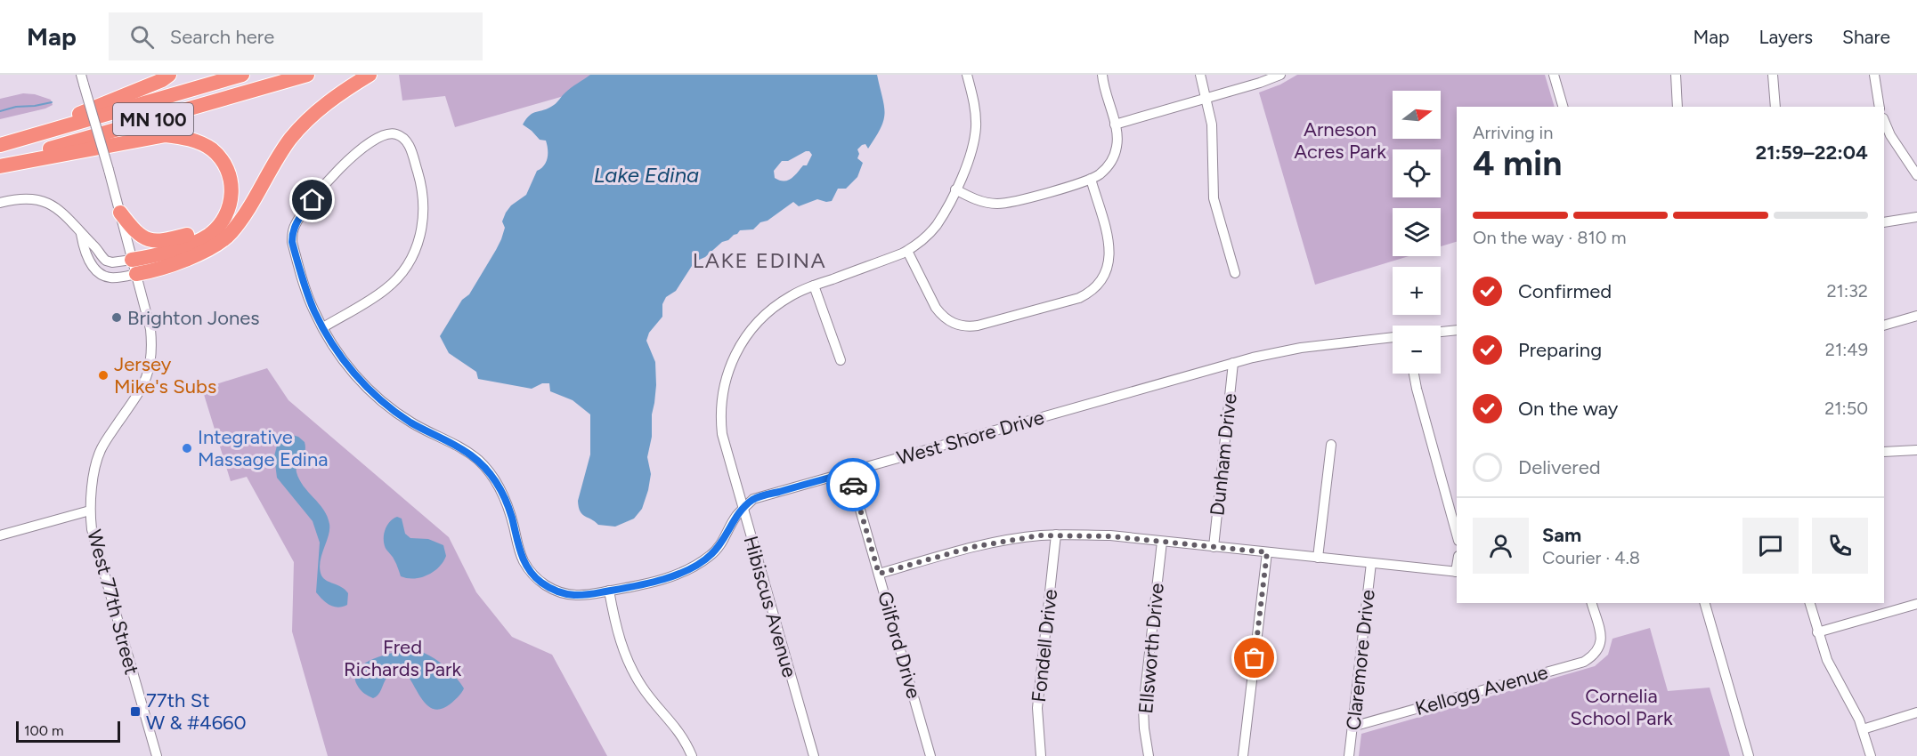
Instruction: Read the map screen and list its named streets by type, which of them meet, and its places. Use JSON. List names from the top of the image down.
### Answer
{
  "streets": {
    "highway": ["MN 100"],
    "street": [
      "West Shore Drive",
      "Dunham Drive",
      "West 77th Street",
      "Hibiscus Avenue",
      "Gilford Drive",
      "Fondell Drive",
      "Ellsworth Drive",
      "Claremore Drive",
      "Kellogg Avenue"
    ]
  },
  "crossings": [
    ["West Shore Drive", "Dunham Drive"],
    ["West Shore Drive", "Hibiscus Avenue"],
    ["West Shore Drive", "Gilford Drive"],
    ["Claremore Drive", "Kellogg Avenue"]
  ],
  "districts": ["LAKE EDINA"],
  "water": ["Lake Edina"],
  "parks": ["Arneson Acres Park", "Fred Richards Park", "Cornelia School Park"],
  "places": {
    "other": ["Brighton Jones", "Jersey Mike's Subs", "Integrative Massage Edina"],
    "transit": ["77th St W & #4660"]
  },
  "scale_bar": "100 m",
  "north": "right",
  "page": {
    "header": "Map",
    "search": "Search here",
    "nav": ["Map", "Layers", "Share"],
    "map_buttons": ["+", "−"],
    "heading": ["4 min", "Arriving in", "21:59–22:04"],
    "panel": ["Sam", "Courier · 4.8"],
    "bar": "On the way · 810 m",
    "list": [
      ["Confirmed", "21:32"],
      ["Preparing", "21:49"],
      ["On the way", "21:50"],
      "Delivered"
    ],
    "scale": "100 m"
  }
}
